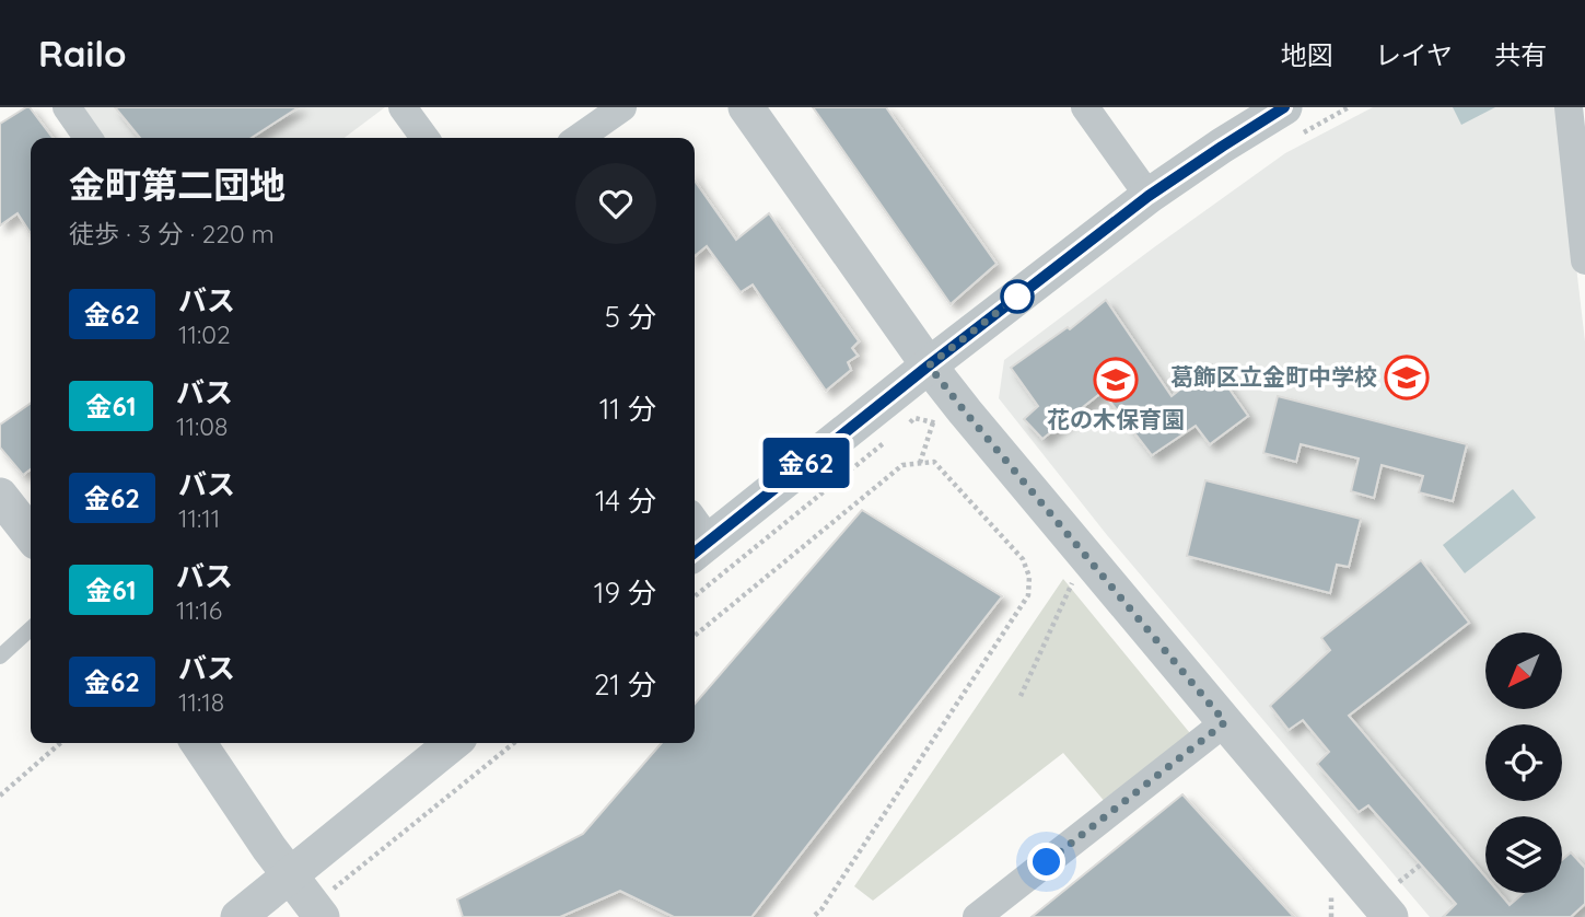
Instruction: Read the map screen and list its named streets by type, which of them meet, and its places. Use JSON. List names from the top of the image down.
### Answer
{
  "places": {
    "school or university": ["葛飾区立金町中学校", "花の木保育園"]
  },
  "lines": ["bus line 金62"],
  "north": "bottom left",
  "page": {
    "header": "Railo",
    "nav": ["地図", "レイヤ", "共有"],
    "on_map": "金62",
    "heading": ["金町第二団地", "徒歩 · 3 分 · 220 m"],
    "list": [
      {
        "mark": "金62",
        "name": "バス",
        "note": "11:02",
        "value": "5 分"
      },
      {
        "mark": "金61",
        "name": "バス",
        "note": "11:08",
        "value": "11 分"
      },
      {
        "mark": "金62",
        "name": "バス",
        "note": "11:11",
        "value": "14 分"
      },
      {
        "mark": "金61",
        "name": "バス",
        "note": "11:16",
        "value": "19 分"
      },
      {
        "mark": "金62",
        "name": "バス",
        "note": "11:18",
        "value": "21 分"
      }
    ]
  }
}
